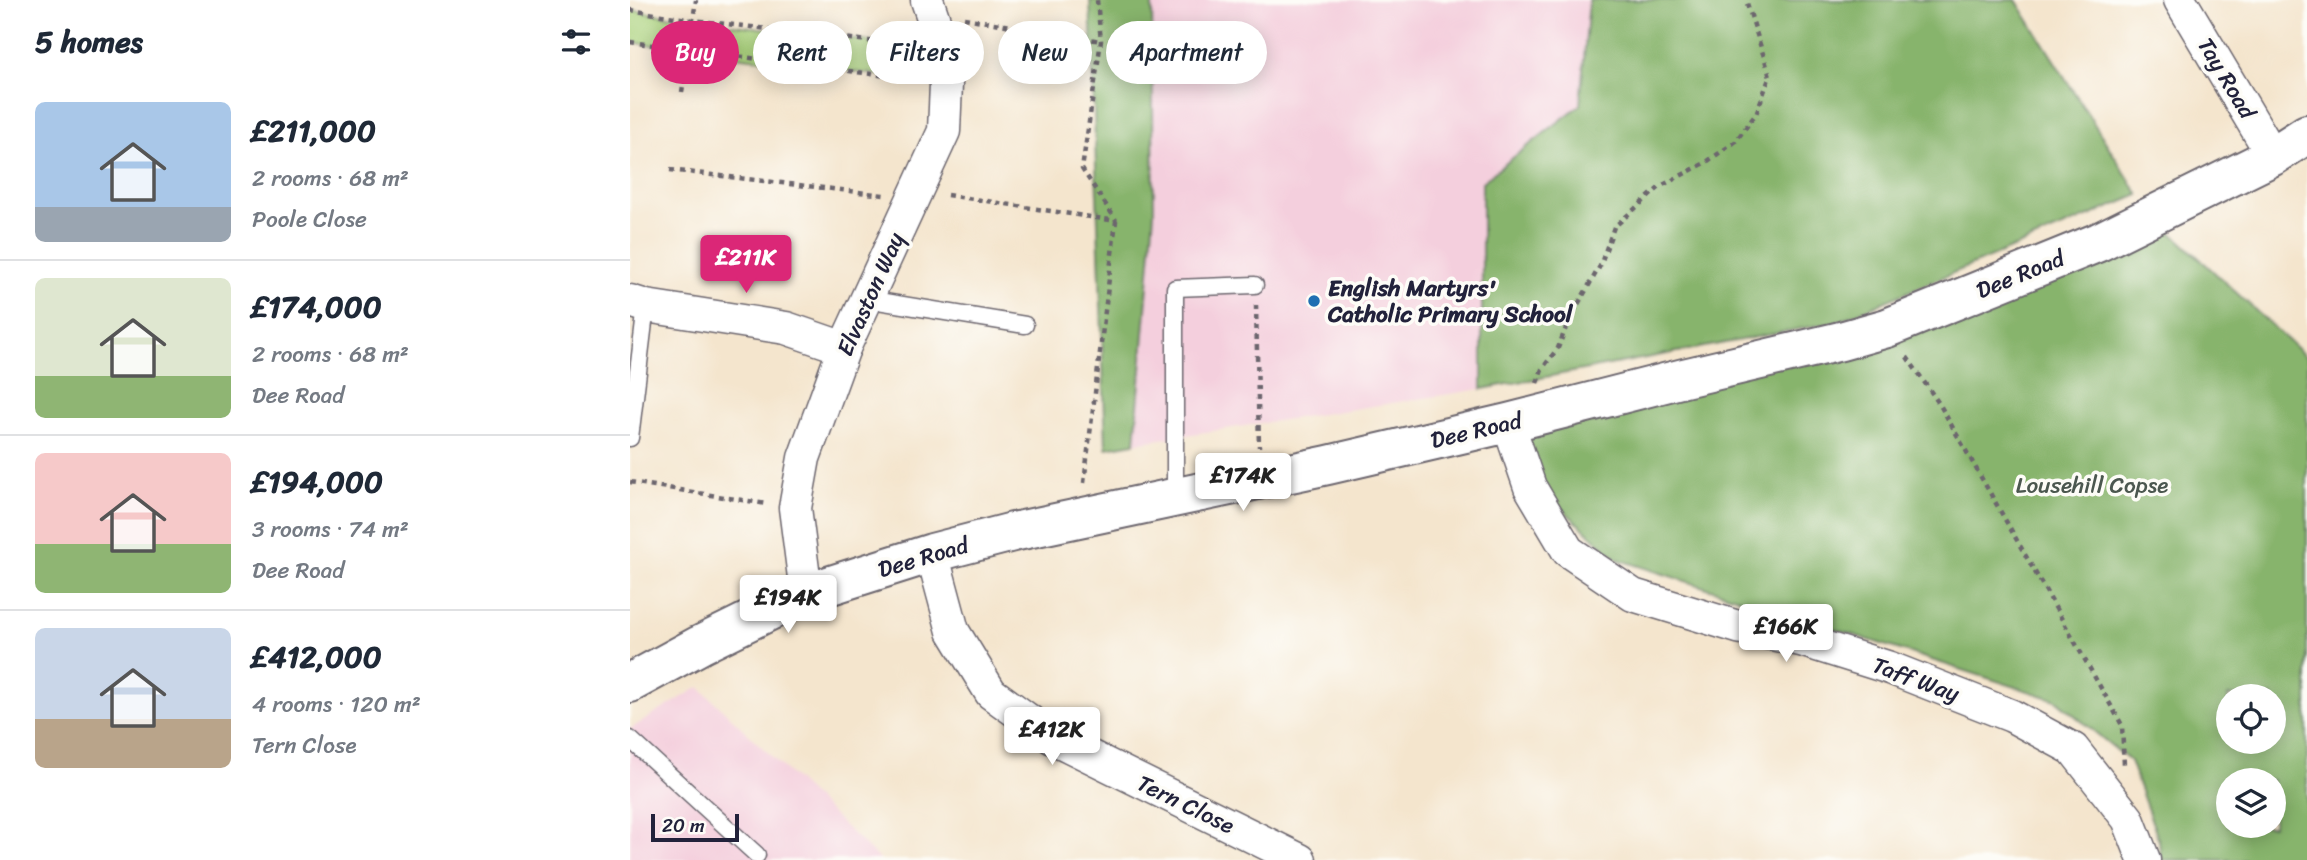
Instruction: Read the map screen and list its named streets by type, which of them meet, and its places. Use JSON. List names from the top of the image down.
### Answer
{
  "streets": {
    "street": [
      "Tay Road",
      "Dee Road",
      "Elvaston Way",
      "Taff Way",
      "Tern Close"
    ]
  },
  "crossings": [
    ["Tay Road", "Dee Road"],
    ["Dee Road", "Elvaston Way"],
    ["Dee Road", "Taff Way"],
    ["Dee Road", "Tern Close"]
  ],
  "parks": ["Lousehill Copse"],
  "places": ["English Martyrs' Catholic Primary School"],
  "scale_bar": "20 m",
  "page": {
    "heading": "5 homes",
    "chip": [
      "Buy",
      "Rent",
      "Filters",
      "New",
      "Apartment"
    ],
    "list": [
      {
        "name": "£211,000",
        "note": "2 rooms · 68 m² · Poole Close"
      },
      {
        "name": "£174,000",
        "note": "2 rooms · 68 m² · Dee Road"
      },
      {
        "name": "£194,000",
        "note": "3 rooms · 74 m² · Dee Road"
      },
      {
        "name": "£412,000",
        "note": "4 rooms · 120 m² · Tern Close"
      }
    ],
    "price": [
      "£211K",
      "£174K",
      "£194K",
      "£166K",
      "£412K"
    ],
    "scale": "20 m"
  }
}
